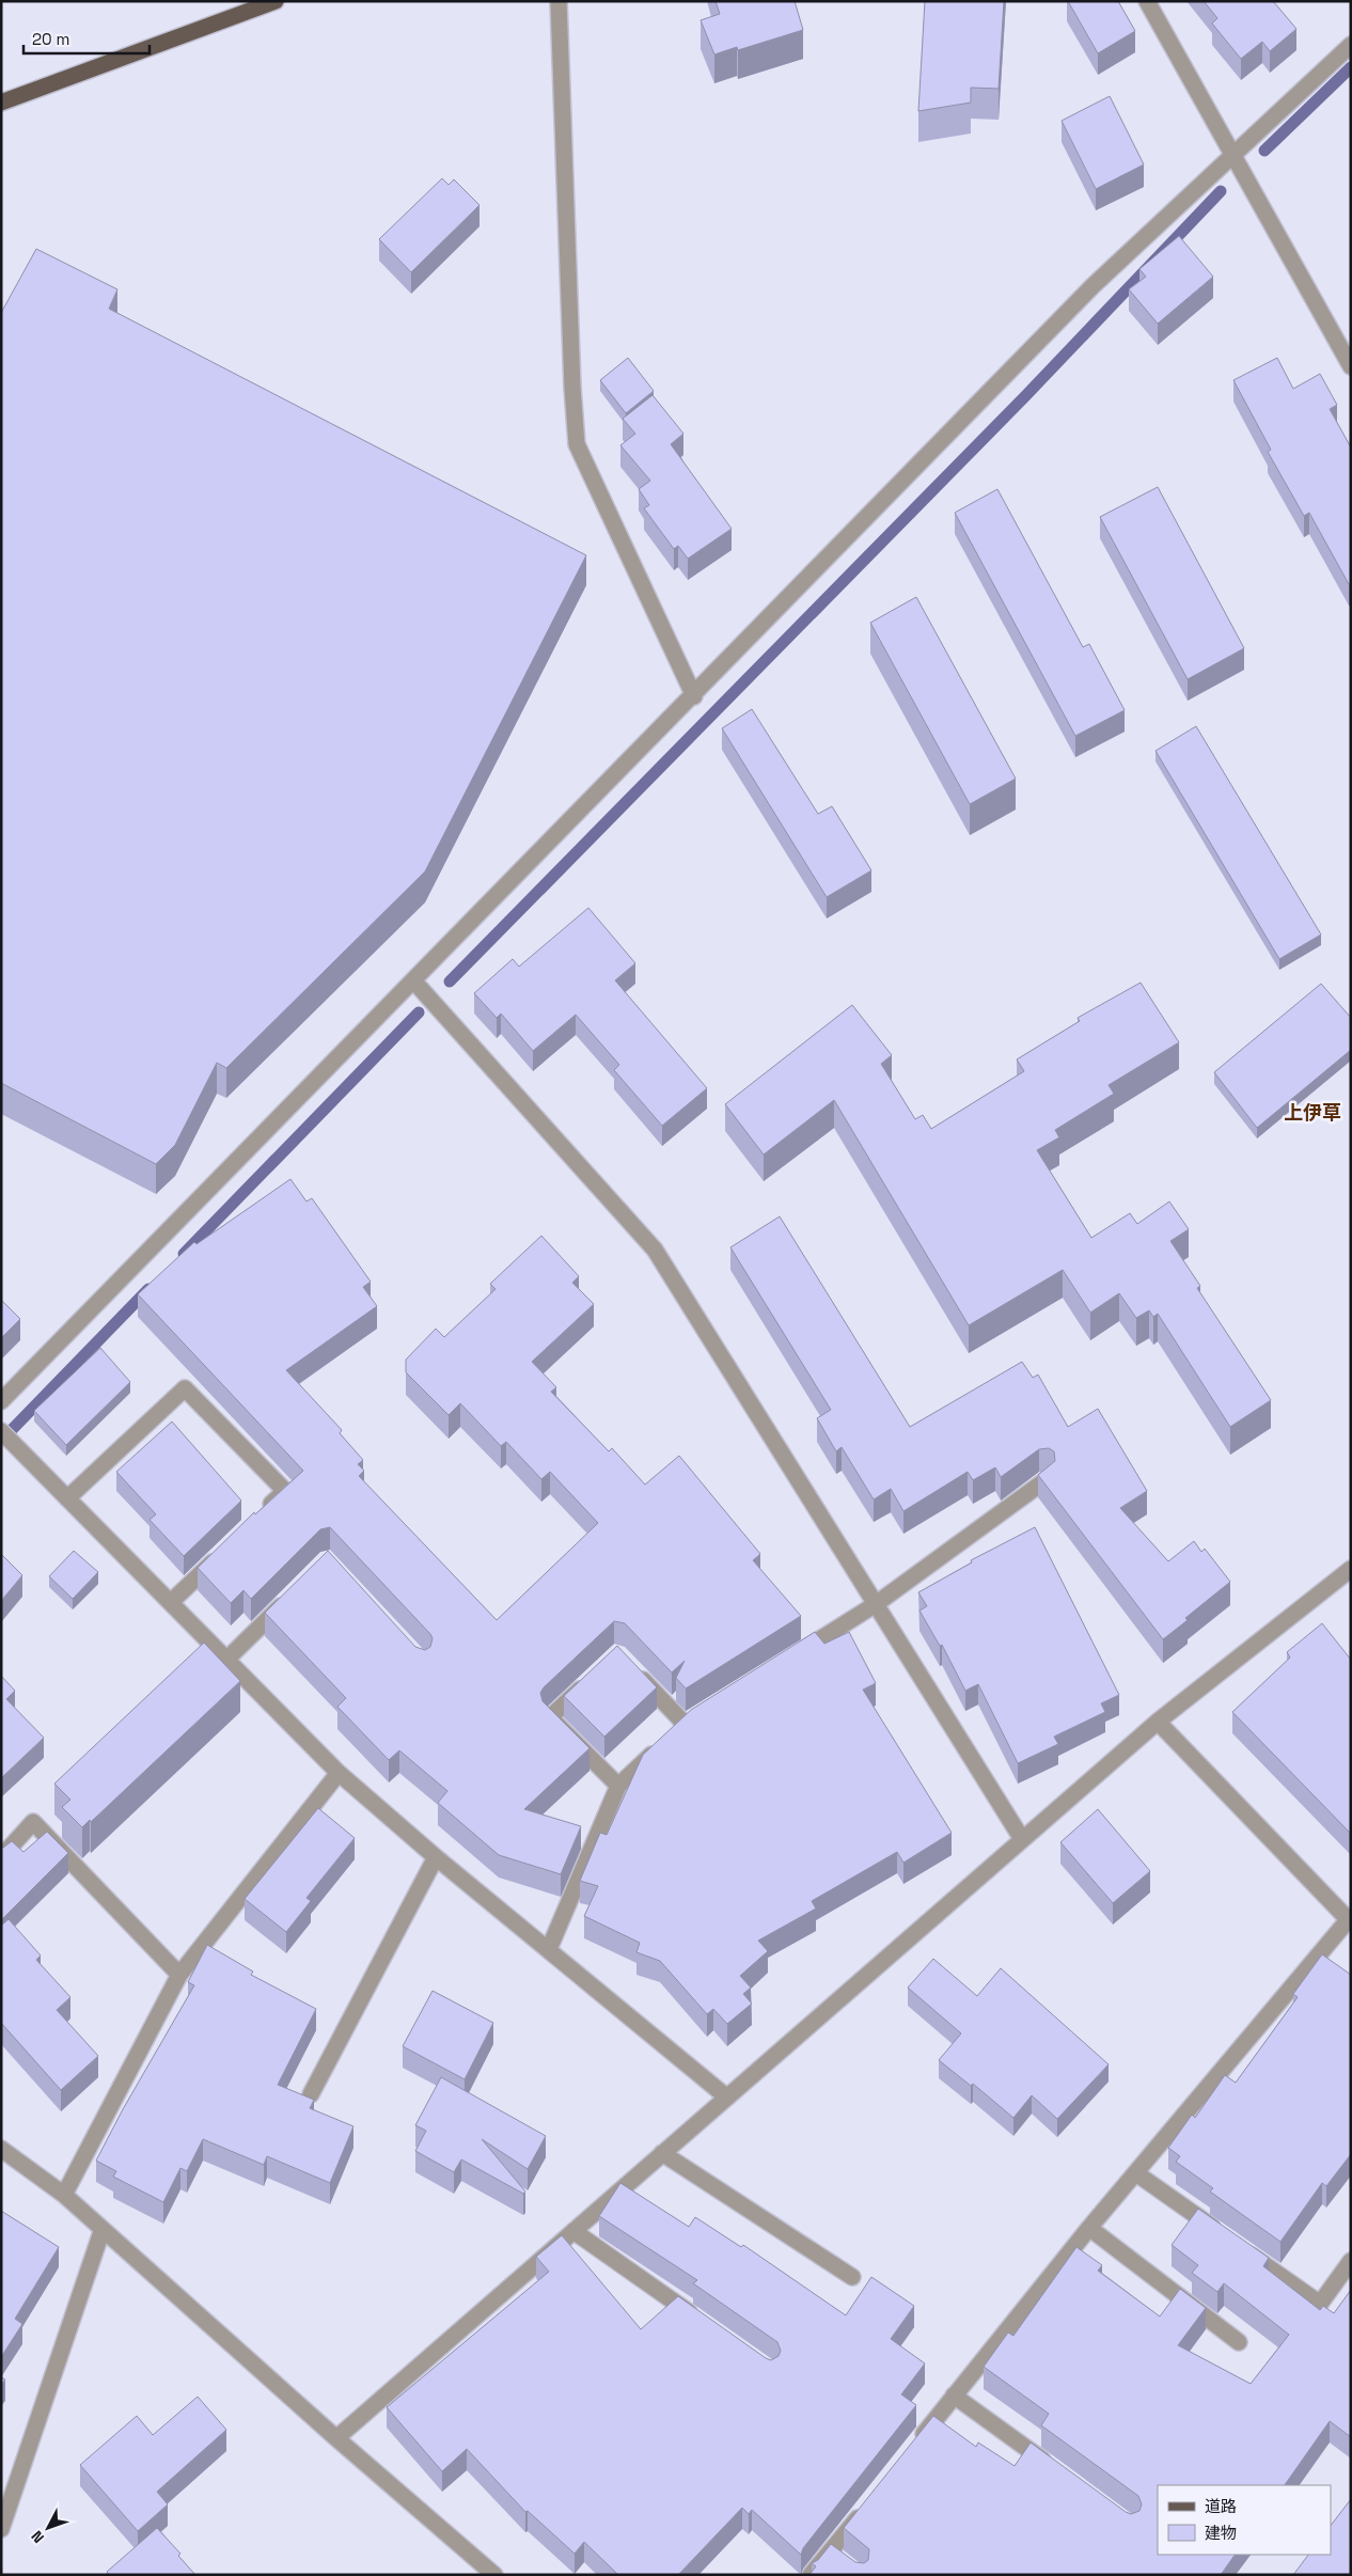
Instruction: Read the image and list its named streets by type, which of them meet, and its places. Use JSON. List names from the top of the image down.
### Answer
{
  "districts": ["上伊草"],
  "legend": ["道路", "建物"],
  "scale_bar": "20 m",
  "north": "bottom left"
}
